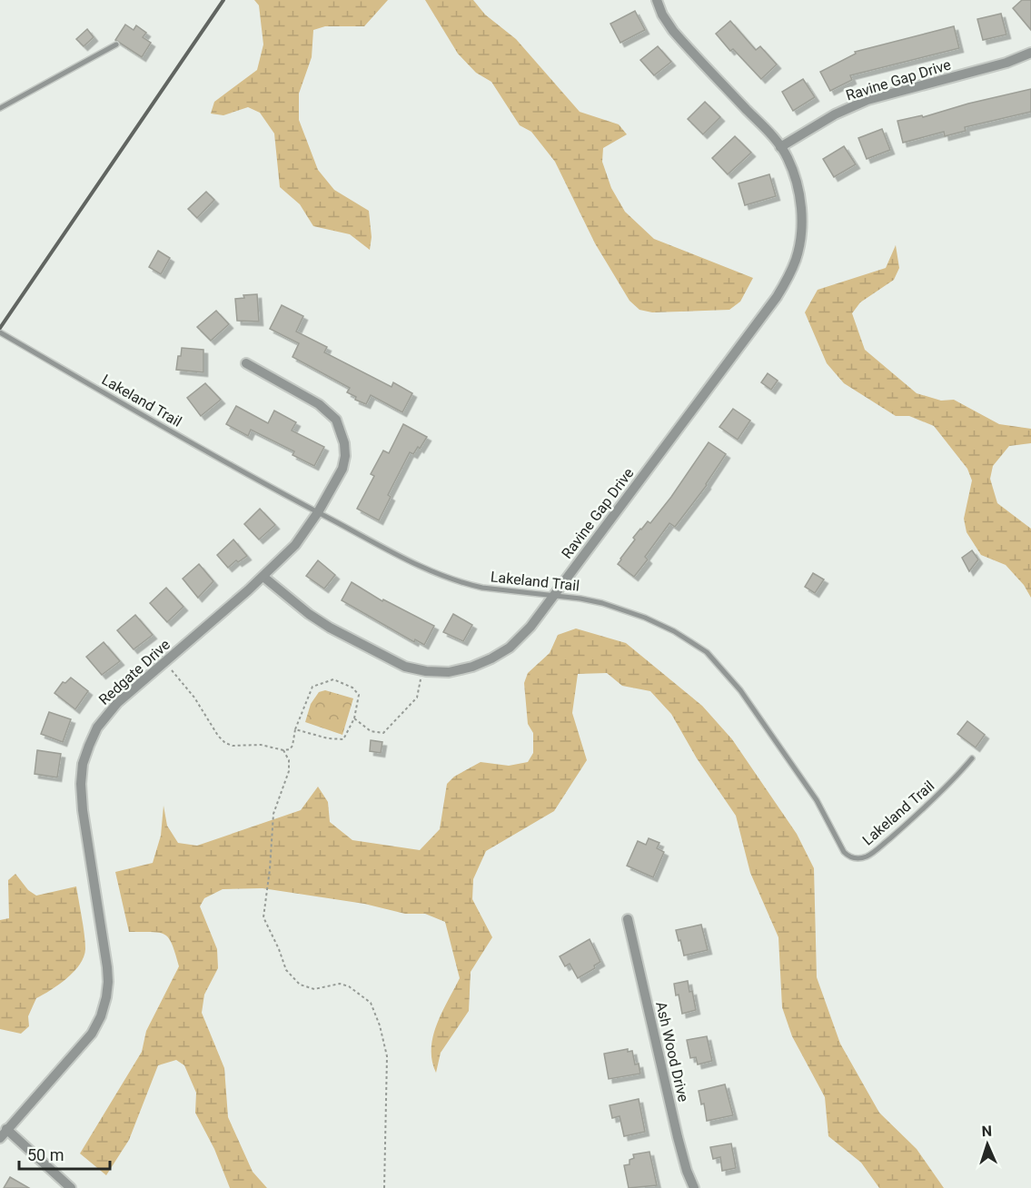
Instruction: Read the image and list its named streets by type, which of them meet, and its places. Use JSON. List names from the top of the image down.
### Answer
{
  "streets": {
    "street": ["Ravine Gap Drive", "Redgate Drive", "Ash Wood Drive"],
    "lane": ["Lakeland Trail"]
  },
  "crossings": [
    ["Ravine Gap Drive", "Lakeland Trail"],
    ["Ravine Gap Drive", "Redgate Drive"],
    ["Lakeland Trail", "Redgate Drive"]
  ],
  "scale_bar": "50 m",
  "north": "top"
}
